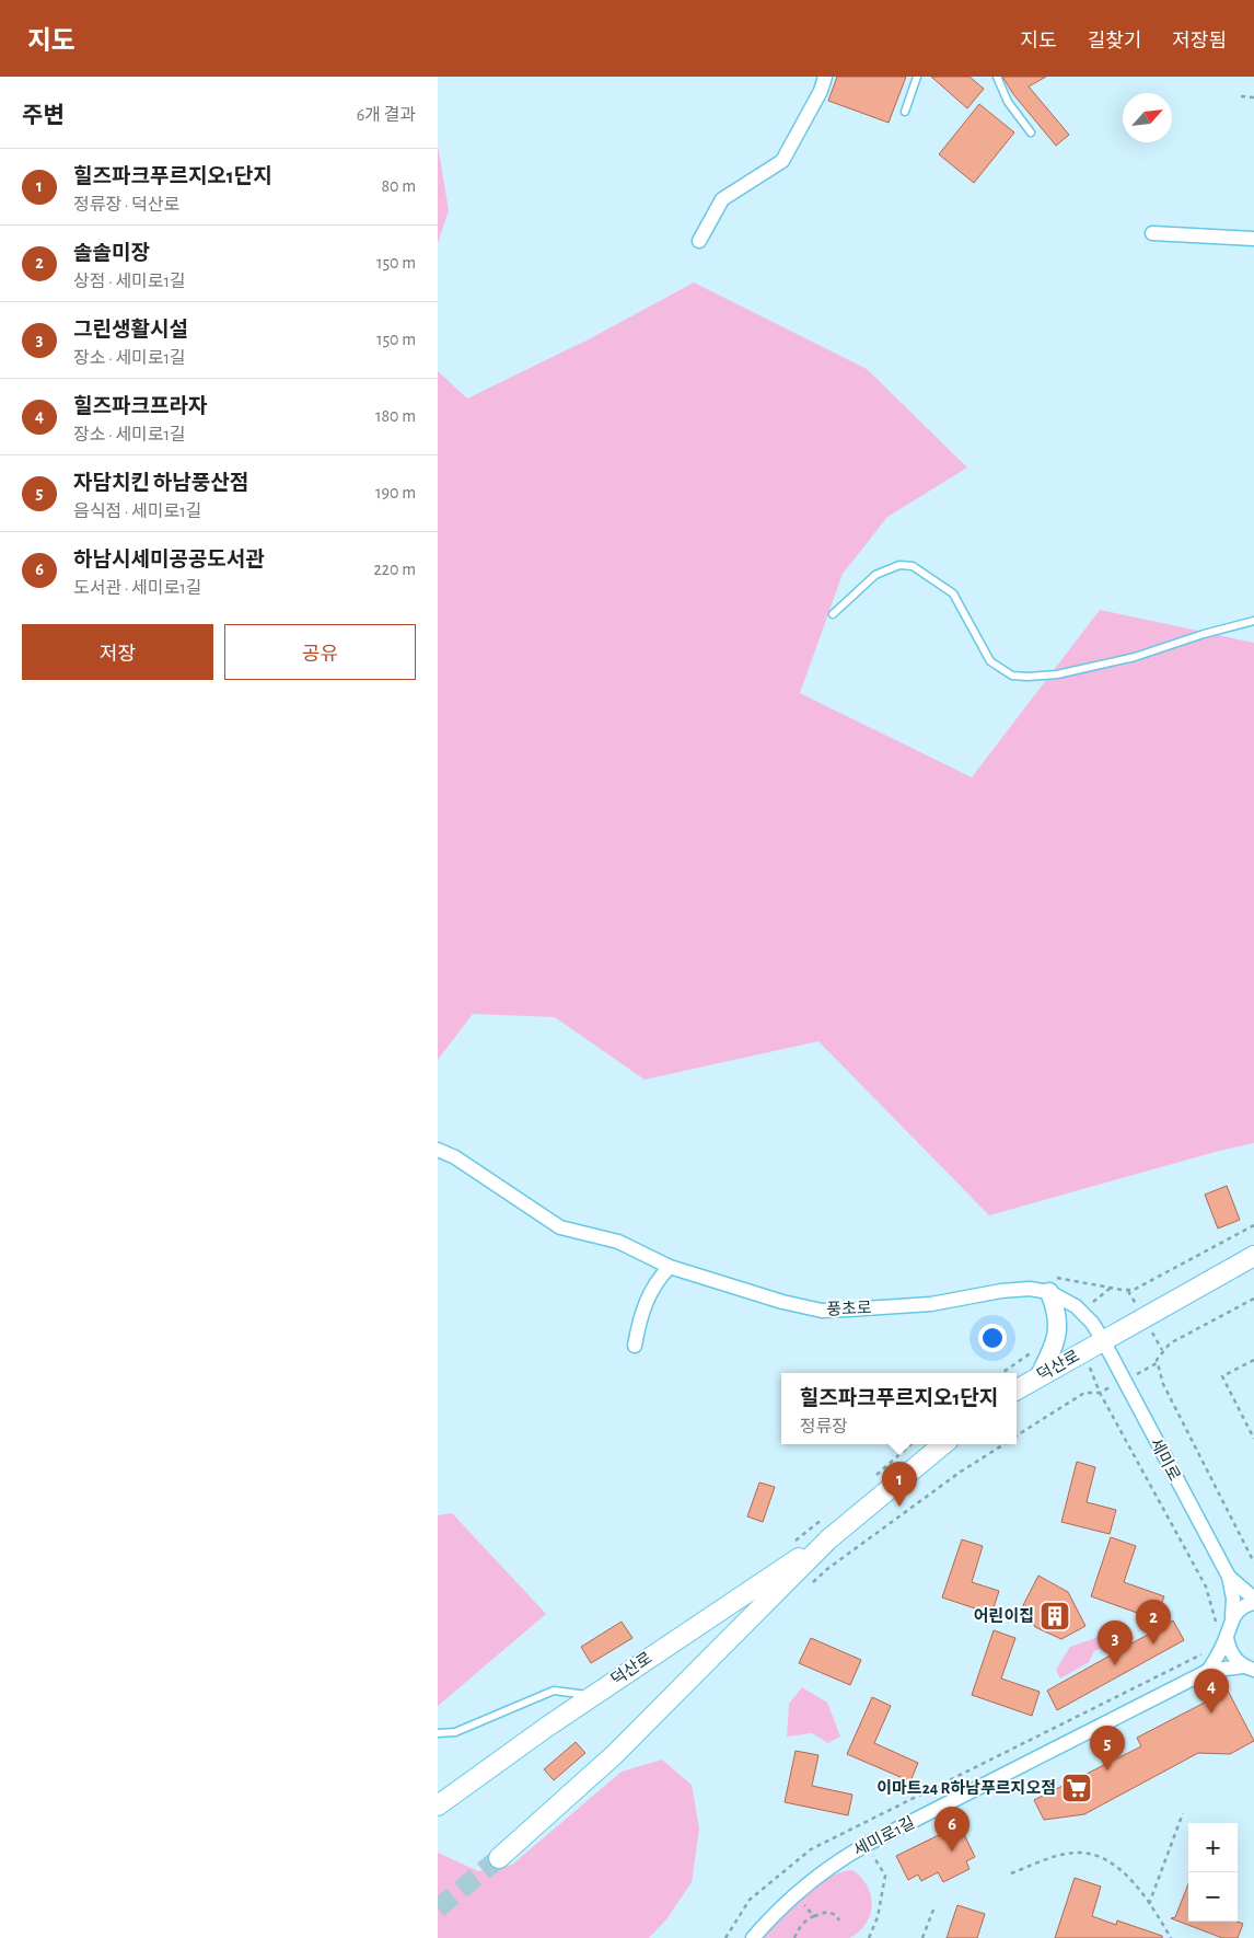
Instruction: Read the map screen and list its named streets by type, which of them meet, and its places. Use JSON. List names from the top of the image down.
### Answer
{
  "streets": {
    "main road": ["덕산로"],
    "street": ["풍초로", "세미로", "세미로1길"]
  },
  "crossings": [
    ["풍초로", "덕산로"],
    ["풍초로", "세미로"],
    ["덕산로", "세미로"]
  ],
  "places": {
    "building": ["어린이집"],
    "supermarket": ["이마트24 R하남푸르지오점"]
  },
  "north": "top right",
  "page": {
    "header": "지도",
    "nav": ["지도", "길찾기", "저장됨"],
    "heading": ["주변", "6개 결과"],
    "list": [
      {
        "mark": "1",
        "name": "힐즈파크푸르지오1단지",
        "note": "정류장 · 덕산로",
        "value": "80 m"
      },
      {
        "mark": "2",
        "name": "솔솔미장",
        "note": "상점 · 세미로1길",
        "value": "150 m"
      },
      {
        "mark": "3",
        "name": "그린생활시설",
        "note": "장소 · 세미로1길",
        "value": "150 m"
      },
      {
        "mark": "4",
        "name": "힐즈파크프라자",
        "note": "장소 · 세미로1길",
        "value": "180 m"
      },
      {
        "mark": "5",
        "name": "자담치킨 하남풍산점",
        "note": "음식점 · 세미로1길",
        "value": "190 m"
      },
      {
        "mark": "6",
        "name": "하남시세미공공도서관",
        "note": "도서관 · 세미로1길",
        "value": "220 m"
      }
    ],
    "buttons": ["저장", "공유"],
    "popup": ["힐즈파크푸르지오1단지", "정류장"],
    "pins": [
      "1",
      "2",
      "3",
      "4",
      "5",
      "6"
    ],
    "map_buttons": ["+", "−"]
  }
}
